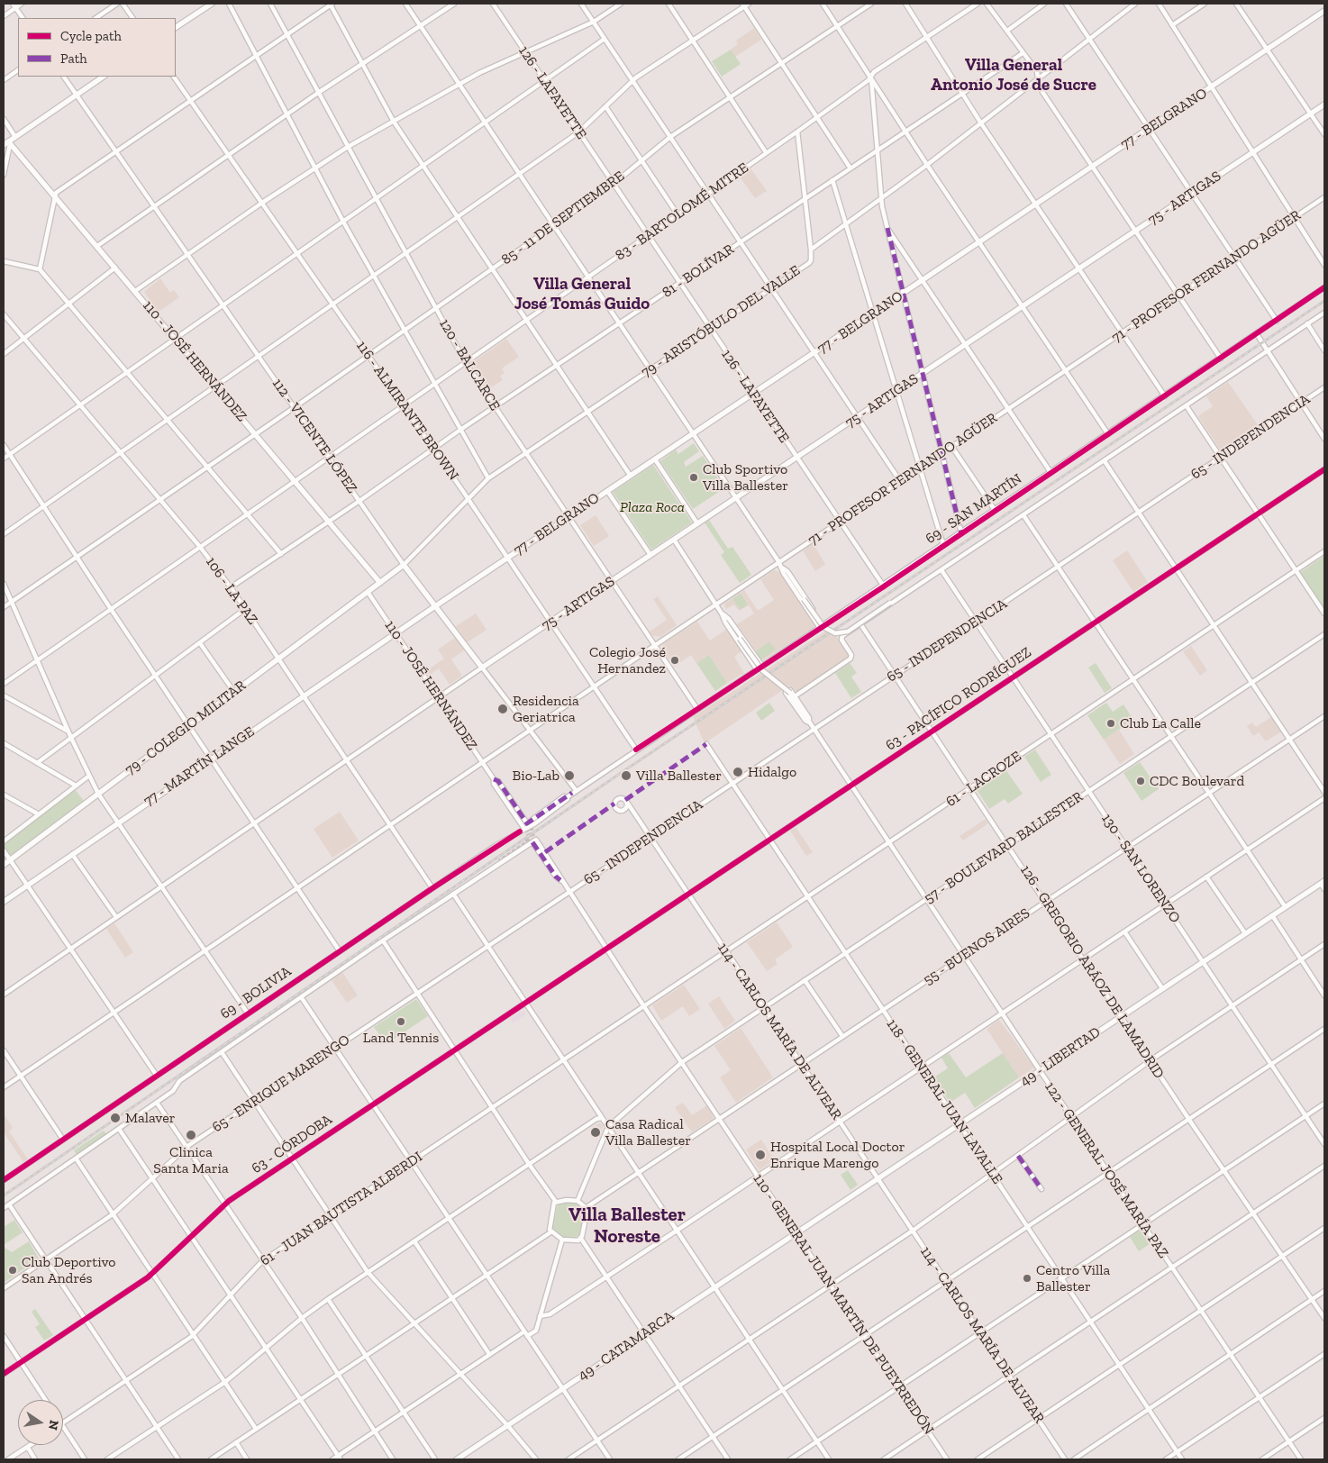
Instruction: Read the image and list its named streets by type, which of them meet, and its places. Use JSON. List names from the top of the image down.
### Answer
{
  "streets": {
    "street": [
      "126 - LAFAYETTE",
      "77 - BELGRANO",
      "75 - ARTIGAS",
      "83 - BARTOLOMÉ MITRE",
      "85 - 11 DE SEPTIEMBRE",
      "81 - BOLÍVAR",
      "71 - PROFESOR FERNANDO AGÜER",
      "79 - ARISTÓBULO DEL VALLE",
      "110 - JOSÉ HERNÁNDEZ",
      "120 - BALCARCE",
      "116 - ALMIRANTE BROWN",
      "112 - VICENTE LÓPEZ",
      "65 - INDEPENDENCIA",
      "69 - SAN MARTÍN",
      "106 - LA PAZ",
      "63 - PACÍFICO RODRÍGUEZ",
      "79 - COLEGIO MILITAR",
      "77 - MARTÍN LANGE",
      "61 - LACROZE",
      "57 - BOULEVARD BALLESTER",
      "130 - SAN LORENZO",
      "55 - BUENOS AIRES",
      "126 - GREGORIO ARÁOZ DE LAMADRID",
      "69 - BOLIVIA",
      "114 - CARLOS MARÍA DE ALVEAR",
      "49 - LIBERTAD",
      "65 - ENRIQUE MARENGO",
      "118 - GENERAL JUAN LAVALLE",
      "63 - CÓRDOBA",
      "122 - GENERAL JOSÉ MARÍA PAZ",
      "61 - JUAN BAUTISTA ALBERDI",
      "110 - GENERAL JUAN MARTÍN DE PUEYRREDÓN",
      "49 - CATAMARCA"
    ]
  },
  "crossings": [
    ["126 - LAFAYETTE", "77 - BELGRANO"],
    ["126 - LAFAYETTE", "75 - ARTIGAS"],
    ["126 - LAFAYETTE", "83 - BARTOLOMÉ MITRE"],
    ["126 - LAFAYETTE", "85 - 11 DE SEPTIEMBRE"],
    ["126 - LAFAYETTE", "81 - BOLÍVAR"],
    ["126 - LAFAYETTE", "71 - PROFESOR FERNANDO AGÜER"],
    ["126 - LAFAYETTE", "79 - ARISTÓBULO DEL VALLE"],
    ["126 - LAFAYETTE", "69 - SAN MARTÍN"],
    ["77 - BELGRANO", "110 - JOSÉ HERNÁNDEZ"],
    ["77 - BELGRANO", "120 - BALCARCE"],
    ["77 - BELGRANO", "116 - ALMIRANTE BROWN"],
    ["77 - BELGRANO", "112 - VICENTE LÓPEZ"],
    ["77 - BELGRANO", "77 - MARTÍN LANGE"],
    ["75 - ARTIGAS", "110 - JOSÉ HERNÁNDEZ"],
    ["75 - ARTIGAS", "120 - BALCARCE"],
    ["75 - ARTIGAS", "116 - ALMIRANTE BROWN"],
    ["75 - ARTIGAS", "112 - VICENTE LÓPEZ"],
    ["75 - ARTIGAS", "106 - LA PAZ"],
    ["83 - BARTOLOMÉ MITRE", "110 - JOSÉ HERNÁNDEZ"],
    ["83 - BARTOLOMÉ MITRE", "120 - BALCARCE"],
    ["83 - BARTOLOMÉ MITRE", "116 - ALMIRANTE BROWN"],
    ["83 - BARTOLOMÉ MITRE", "112 - VICENTE LÓPEZ"],
    ["83 - BARTOLOMÉ MITRE", "106 - LA PAZ"],
    ["85 - 11 DE SEPTIEMBRE", "110 - JOSÉ HERNÁNDEZ"],
    ["85 - 11 DE SEPTIEMBRE", "120 - BALCARCE"],
    ["85 - 11 DE SEPTIEMBRE", "116 - ALMIRANTE BROWN"],
    ["85 - 11 DE SEPTIEMBRE", "112 - VICENTE LÓPEZ"],
    ["85 - 11 DE SEPTIEMBRE", "106 - LA PAZ"],
    ["81 - BOLÍVAR", "110 - JOSÉ HERNÁNDEZ"],
    ["81 - BOLÍVAR", "120 - BALCARCE"],
    ["81 - BOLÍVAR", "116 - ALMIRANTE BROWN"],
    ["81 - BOLÍVAR", "112 - VICENTE LÓPEZ"],
    ["81 - BOLÍVAR", "106 - LA PAZ"],
    ["71 - PROFESOR FERNANDO AGÜER", "110 - JOSÉ HERNÁNDEZ"],
    ["71 - PROFESOR FERNANDO AGÜER", "120 - BALCARCE"],
    ["71 - PROFESOR FERNANDO AGÜER", "116 - ALMIRANTE BROWN"],
    ["71 - PROFESOR FERNANDO AGÜER", "112 - VICENTE LÓPEZ"],
    ["71 - PROFESOR FERNANDO AGÜER", "106 - LA PAZ"],
    ["79 - ARISTÓBULO DEL VALLE", "110 - JOSÉ HERNÁNDEZ"],
    ["79 - ARISTÓBULO DEL VALLE", "120 - BALCARCE"],
    ["79 - ARISTÓBULO DEL VALLE", "116 - ALMIRANTE BROWN"],
    ["79 - ARISTÓBULO DEL VALLE", "112 - VICENTE LÓPEZ"],
    ["79 - ARISTÓBULO DEL VALLE", "79 - COLEGIO MILITAR"],
    ["110 - JOSÉ HERNÁNDEZ", "69 - SAN MARTÍN"],
    ["110 - JOSÉ HERNÁNDEZ", "79 - COLEGIO MILITAR"],
    ["110 - JOSÉ HERNÁNDEZ", "77 - MARTÍN LANGE"],
    ["110 - JOSÉ HERNÁNDEZ", "69 - BOLIVIA"],
    ["120 - BALCARCE", "69 - SAN MARTÍN"],
    ["116 - ALMIRANTE BROWN", "69 - SAN MARTÍN"],
    ["112 - VICENTE LÓPEZ", "69 - SAN MARTÍN"],
    ["65 - INDEPENDENCIA", "130 - SAN LORENZO"],
    ["65 - INDEPENDENCIA", "126 - GREGORIO ARÁOZ DE LAMADRID"],
    ["65 - INDEPENDENCIA", "114 - CARLOS MARÍA DE ALVEAR"],
    ["65 - INDEPENDENCIA", "65 - ENRIQUE MARENGO"],
    ["65 - INDEPENDENCIA", "118 - GENERAL JUAN LAVALLE"],
    ["65 - INDEPENDENCIA", "122 - GENERAL JOSÉ MARÍA PAZ"],
    ["65 - INDEPENDENCIA", "110 - GENERAL JUAN MARTÍN DE PUEYRREDÓN"],
    ["69 - SAN MARTÍN", "69 - BOLIVIA"],
    ["106 - LA PAZ", "79 - COLEGIO MILITAR"],
    ["106 - LA PAZ", "77 - MARTÍN LANGE"],
    ["106 - LA PAZ", "69 - BOLIVIA"],
    ["63 - PACÍFICO RODRÍGUEZ", "130 - SAN LORENZO"],
    ["63 - PACÍFICO RODRÍGUEZ", "126 - GREGORIO ARÁOZ DE LAMADRID"],
    ["63 - PACÍFICO RODRÍGUEZ", "114 - CARLOS MARÍA DE ALVEAR"],
    ["63 - PACÍFICO RODRÍGUEZ", "118 - GENERAL JUAN LAVALLE"],
    ["63 - PACÍFICO RODRÍGUEZ", "63 - CÓRDOBA"],
    ["63 - PACÍFICO RODRÍGUEZ", "122 - GENERAL JOSÉ MARÍA PAZ"],
    ["63 - PACÍFICO RODRÍGUEZ", "110 - GENERAL JUAN MARTÍN DE PUEYRREDÓN"],
    ["61 - LACROZE", "130 - SAN LORENZO"],
    ["61 - LACROZE", "126 - GREGORIO ARÁOZ DE LAMADRID"],
    ["61 - LACROZE", "114 - CARLOS MARÍA DE ALVEAR"],
    ["61 - LACROZE", "118 - GENERAL JUAN LAVALLE"],
    ["61 - LACROZE", "122 - GENERAL JOSÉ MARÍA PAZ"],
    ["61 - LACROZE", "61 - JUAN BAUTISTA ALBERDI"],
    ["61 - LACROZE", "110 - GENERAL JUAN MARTÍN DE PUEYRREDÓN"],
    ["57 - BOULEVARD BALLESTER", "130 - SAN LORENZO"],
    ["57 - BOULEVARD BALLESTER", "126 - GREGORIO ARÁOZ DE LAMADRID"],
    ["57 - BOULEVARD BALLESTER", "114 - CARLOS MARÍA DE ALVEAR"],
    ["57 - BOULEVARD BALLESTER", "118 - GENERAL JUAN LAVALLE"],
    ["57 - BOULEVARD BALLESTER", "122 - GENERAL JOSÉ MARÍA PAZ"],
    ["57 - BOULEVARD BALLESTER", "110 - GENERAL JUAN MARTÍN DE PUEYRREDÓN"],
    ["130 - SAN LORENZO", "55 - BUENOS AIRES"],
    ["130 - SAN LORENZO", "49 - LIBERTAD"],
    ["55 - BUENOS AIRES", "126 - GREGORIO ARÁOZ DE LAMADRID"],
    ["55 - BUENOS AIRES", "114 - CARLOS MARÍA DE ALVEAR"],
    ["55 - BUENOS AIRES", "118 - GENERAL JUAN LAVALLE"],
    ["55 - BUENOS AIRES", "122 - GENERAL JOSÉ MARÍA PAZ"],
    ["55 - BUENOS AIRES", "110 - GENERAL JUAN MARTÍN DE PUEYRREDÓN"],
    ["126 - GREGORIO ARÁOZ DE LAMADRID", "49 - LIBERTAD"],
    ["114 - CARLOS MARÍA DE ALVEAR", "49 - LIBERTAD"],
    ["49 - LIBERTAD", "118 - GENERAL JUAN LAVALLE"],
    ["49 - LIBERTAD", "122 - GENERAL JOSÉ MARÍA PAZ"],
    ["49 - LIBERTAD", "110 - GENERAL JUAN MARTÍN DE PUEYRREDÓN"],
    ["49 - LIBERTAD", "49 - CATAMARCA"],
    ["65 - ENRIQUE MARENGO", "110 - GENERAL JUAN MARTÍN DE PUEYRREDÓN"],
    ["63 - CÓRDOBA", "110 - GENERAL JUAN MARTÍN DE PUEYRREDÓN"],
    ["61 - JUAN BAUTISTA ALBERDI", "110 - GENERAL JUAN MARTÍN DE PUEYRREDÓN"],
    ["110 - GENERAL JUAN MARTÍN DE PUEYRREDÓN", "49 - CATAMARCA"]
  ],
  "districts": ["Villa General Antonio José de Sucre", "Villa General José Tomás Guido", "Villa Ballester Noreste"],
  "parks": ["Plaza Roca"],
  "places": [
    "Club Sportivo Villa Ballester",
    "Colegio José Hernandez",
    "Residencia Geriatrica",
    "Club La Calle",
    "Hidalgo",
    "Bio-Lab",
    "Villa Ballester",
    "CDC Boulevard",
    "Land Tennis",
    "Malaver",
    "Casa Radical Villa Ballester",
    "Clinica Santa Maria",
    "Hospital Local Doctor Enrique Marengo",
    "Club Deportivo San Andrés",
    "Centro Villa Ballester"
  ],
  "legend": ["Cycle path", "Path"],
  "north": "right"
}
